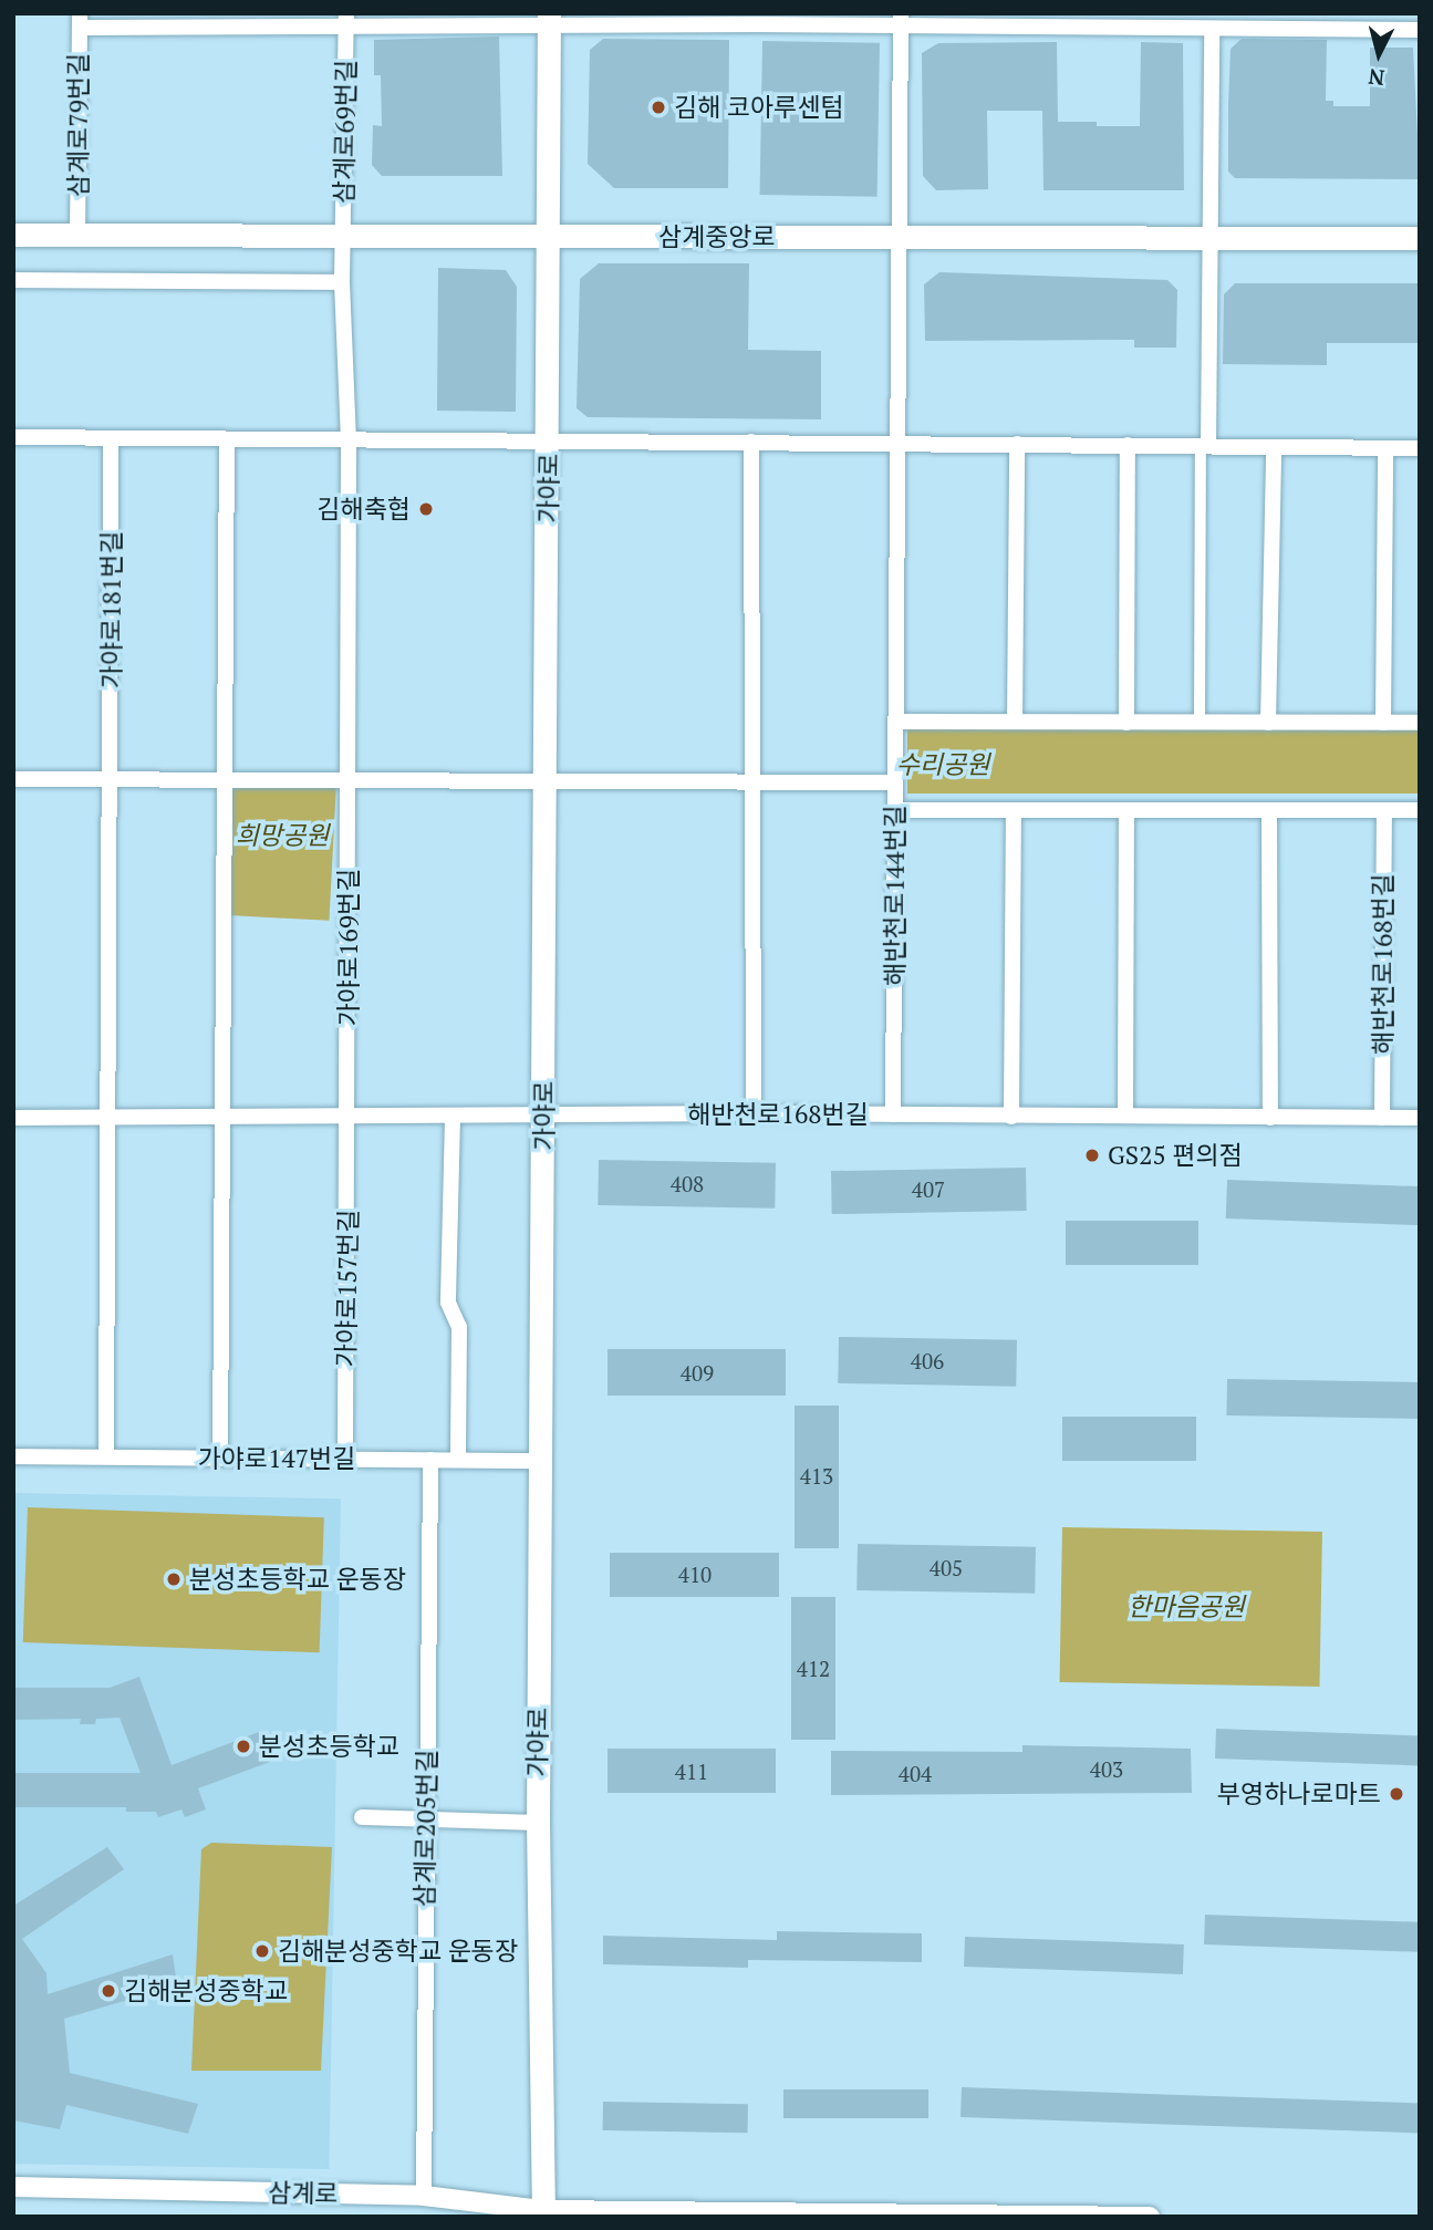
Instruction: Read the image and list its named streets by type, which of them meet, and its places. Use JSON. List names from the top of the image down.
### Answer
{
  "streets": {
    "main road": ["삼계중앙로", "가야로"],
    "street": [
      "삼계로79번길",
      "삼계로69번길",
      "가야로181번길",
      "해반천로144번길",
      "가야로169번길",
      "해반천로168번길",
      "가야로157번길",
      "가야로147번길",
      "삼계로205번길",
      "삼계로"
    ]
  },
  "crossings": [
    ["삼계로79번길", "삼계로69번길"],
    ["삼계로79번길", "삼계중앙로"],
    ["삼계로69번길", "삼계중앙로"],
    ["삼계중앙로", "가야로"],
    ["삼계중앙로", "해반천로144번길"],
    ["가야로", "해반천로168번길"],
    ["가야로", "가야로147번길"],
    ["가야로", "삼계로"],
    ["해반천로144번길", "해반천로168번길"],
    ["가야로169번길", "가야로157번길"],
    ["가야로157번길", "가야로147번길"],
    ["가야로147번길", "삼계로205번길"],
    ["삼계로205번길", "삼계로"]
  ],
  "parks": ["수리공원", "희망공원", "한마음공원"],
  "places": [
    "김해 코아루센텀",
    "김해축협",
    "GS25 편의점",
    "분성초등학교 운동장",
    "분성초등학교",
    "부영하나로마트",
    "김해분성중학교 운동장",
    "김해분성중학교"
  ],
  "house_numbers": [
    "408",
    "407",
    "406",
    "409",
    "413",
    "405",
    "410",
    "412",
    "403",
    "411",
    "404"
  ],
  "north": "bottom"
}
